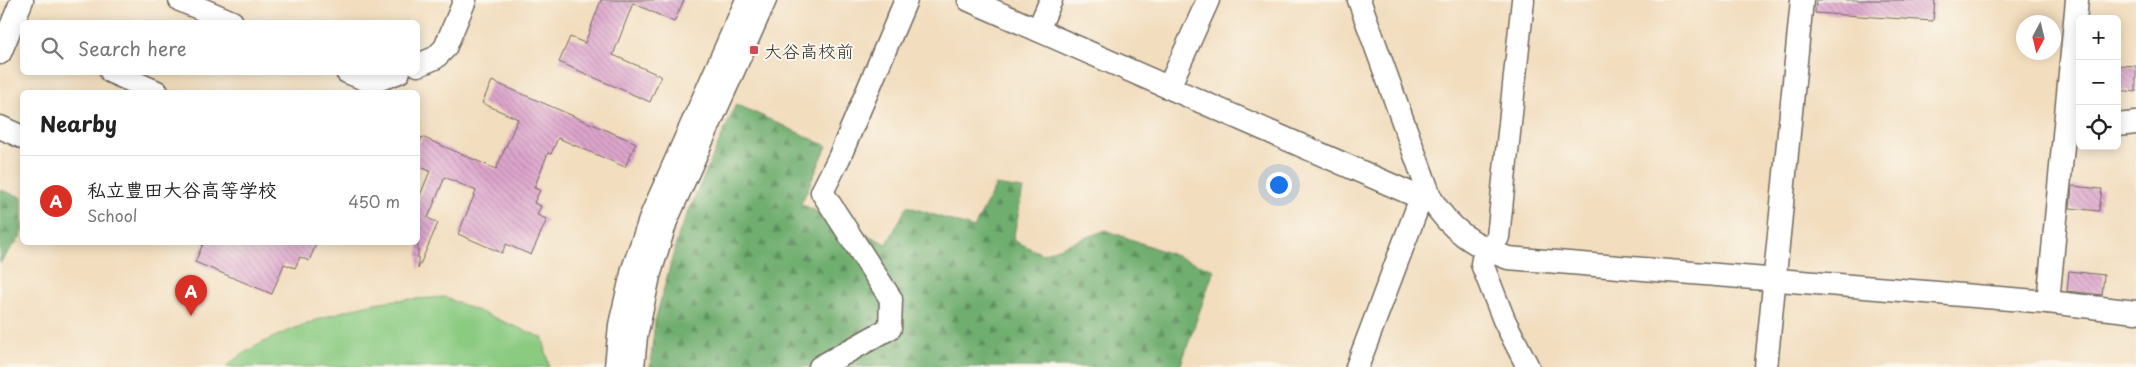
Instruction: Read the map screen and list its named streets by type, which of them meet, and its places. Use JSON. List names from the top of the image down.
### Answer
{
  "places": {
    "transit": ["大谷高校前"]
  },
  "north": "bottom",
  "page": {
    "map_buttons": ["+", "−"],
    "search": "Search here",
    "heading": "Nearby",
    "list": [
      {
        "mark": "A",
        "name": "私立豊田大谷高等学校",
        "note": "School",
        "value": "450 m"
      }
    ],
    "pins": "A"
  }
}
